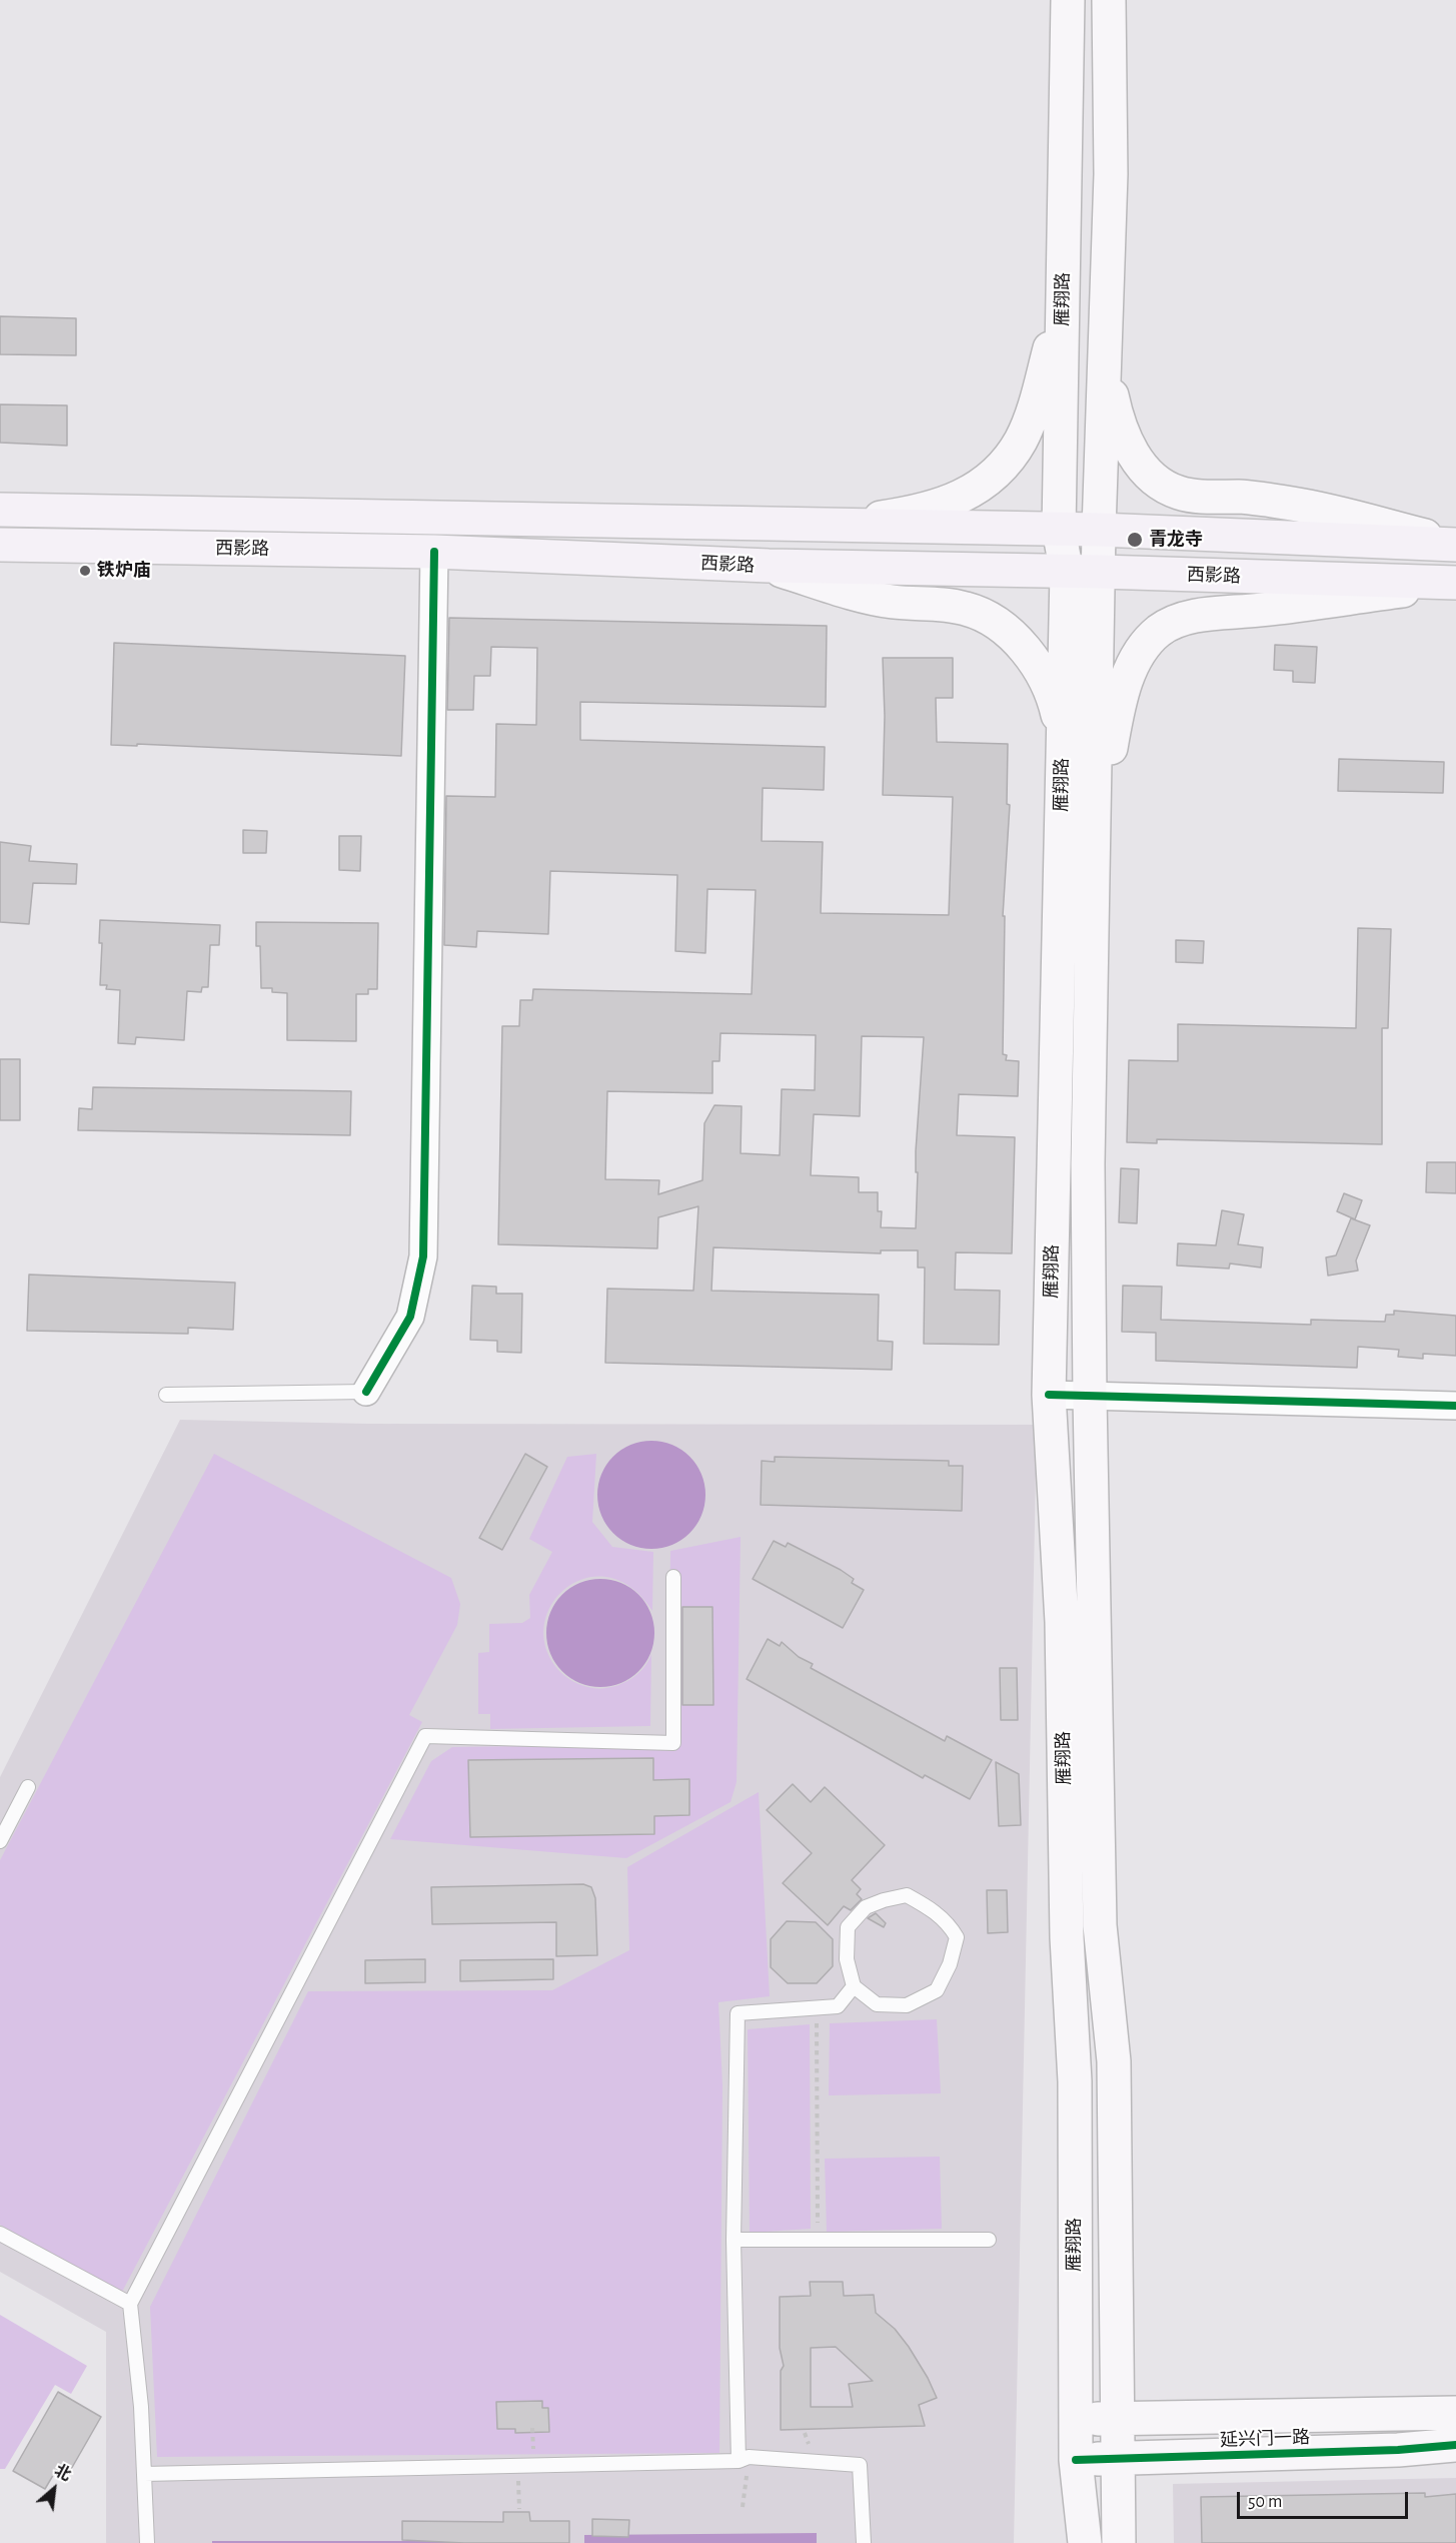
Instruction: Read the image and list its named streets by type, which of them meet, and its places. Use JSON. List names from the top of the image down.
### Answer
{
  "streets": {
    "main road": ["雁翔路", "西影路", "延兴门一路"]
  },
  "crossings": [
    ["雁翔路", "西影路"],
    ["雁翔路", "延兴门一路"]
  ],
  "places": ["青龙寺", "铁炉庙"],
  "scale_bar": "50 m",
  "north": "top right"
}
